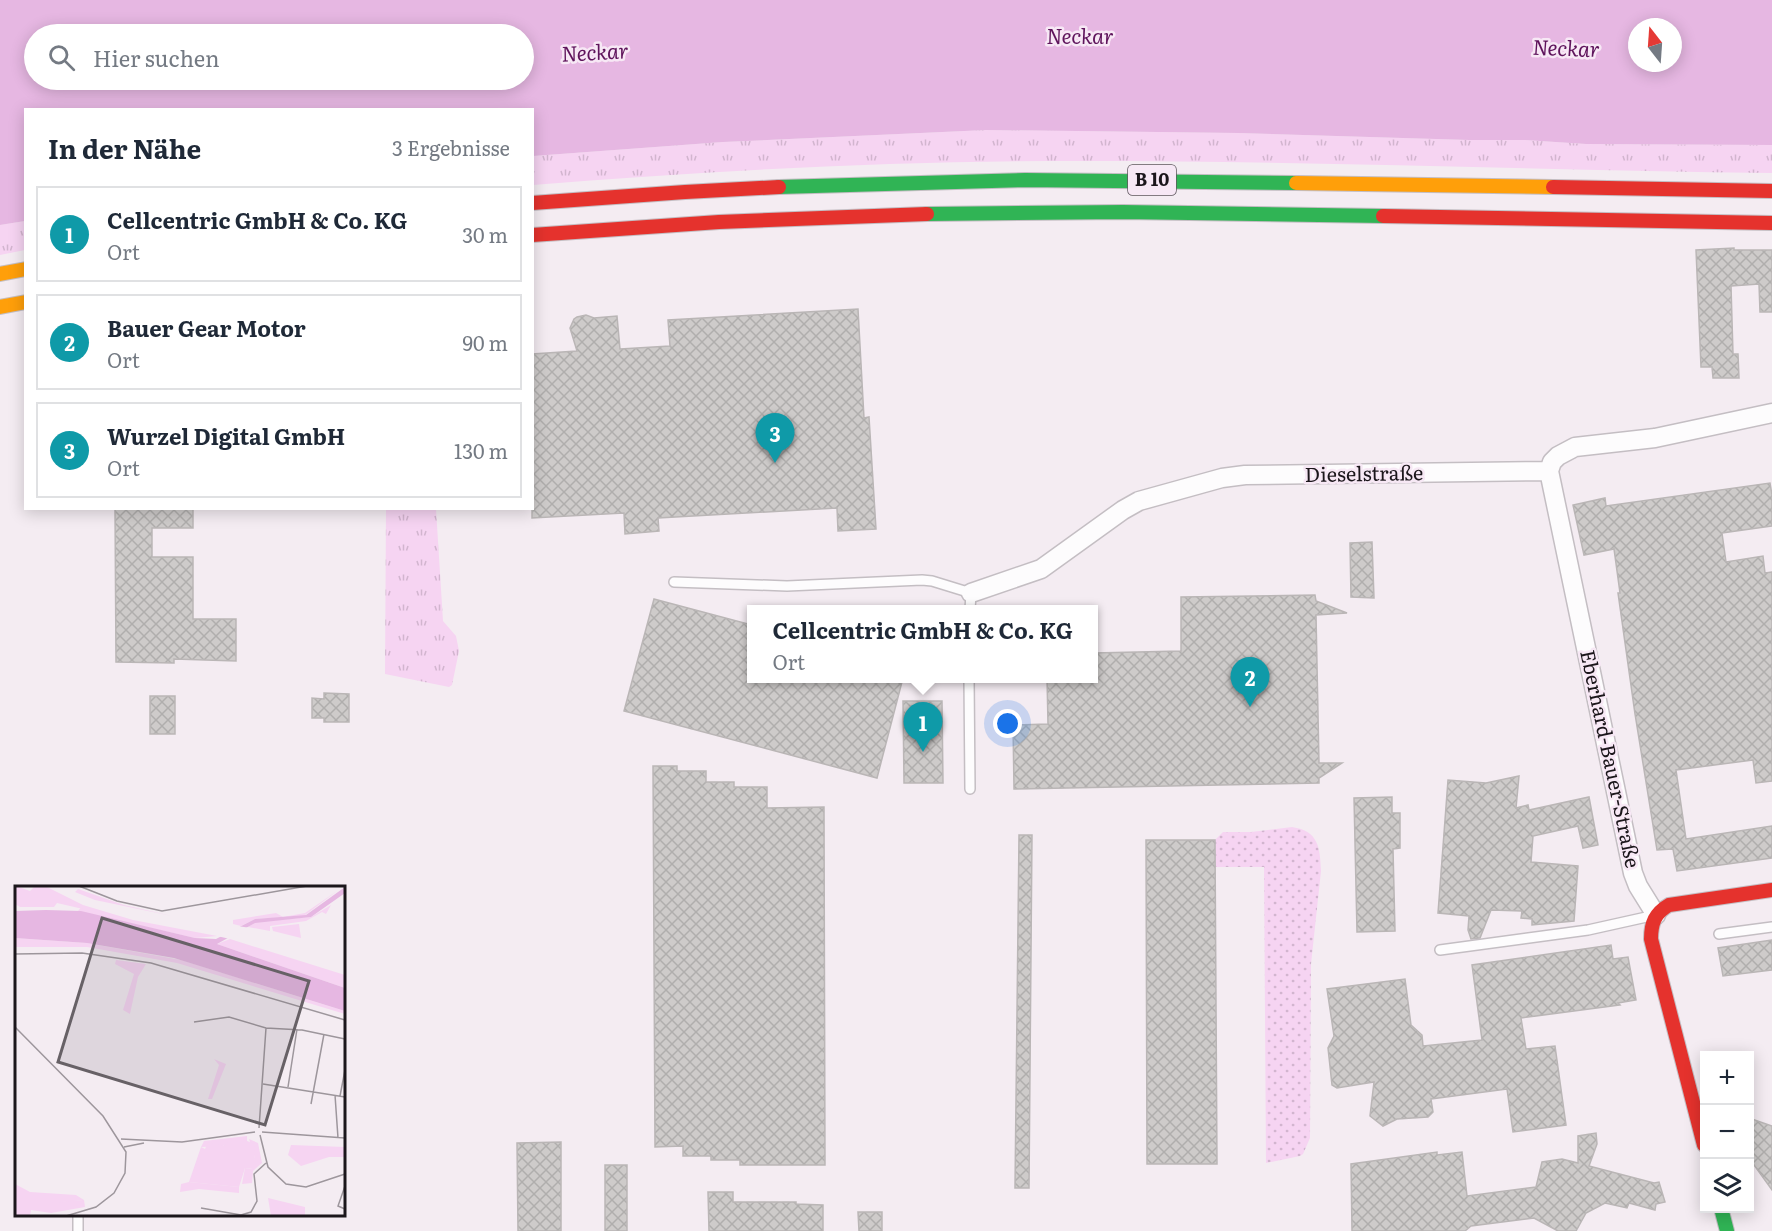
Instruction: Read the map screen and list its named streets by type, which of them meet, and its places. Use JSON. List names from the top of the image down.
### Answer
{
  "streets": {
    "main road": ["B 10"],
    "street": ["Dieselstraße", "Eberhard-Bauer-Straße"]
  },
  "crossings": [
    ["Dieselstraße", "Eberhard-Bauer-Straße"]
  ],
  "water": ["Neckar"],
  "north": "top",
  "page": {
    "search": "Hier suchen",
    "heading": ["In der Nähe", "3 Ergebnisse"],
    "list": [
      {
        "mark": "1",
        "name": "Cellcentric GmbH & Co. KG",
        "note": "Ort",
        "value": "30 m"
      },
      {
        "mark": "2",
        "name": "Bauer Gear Motor",
        "note": "Ort",
        "value": "90 m"
      },
      {
        "mark": "3",
        "name": "Wurzel Digital GmbH",
        "note": "Ort",
        "value": "130 m"
      }
    ],
    "pins": ["3", "2", "1"],
    "popup": ["Cellcentric GmbH & Co. KG", "Ort"],
    "map_buttons": ["+", "−"]
  }
}
